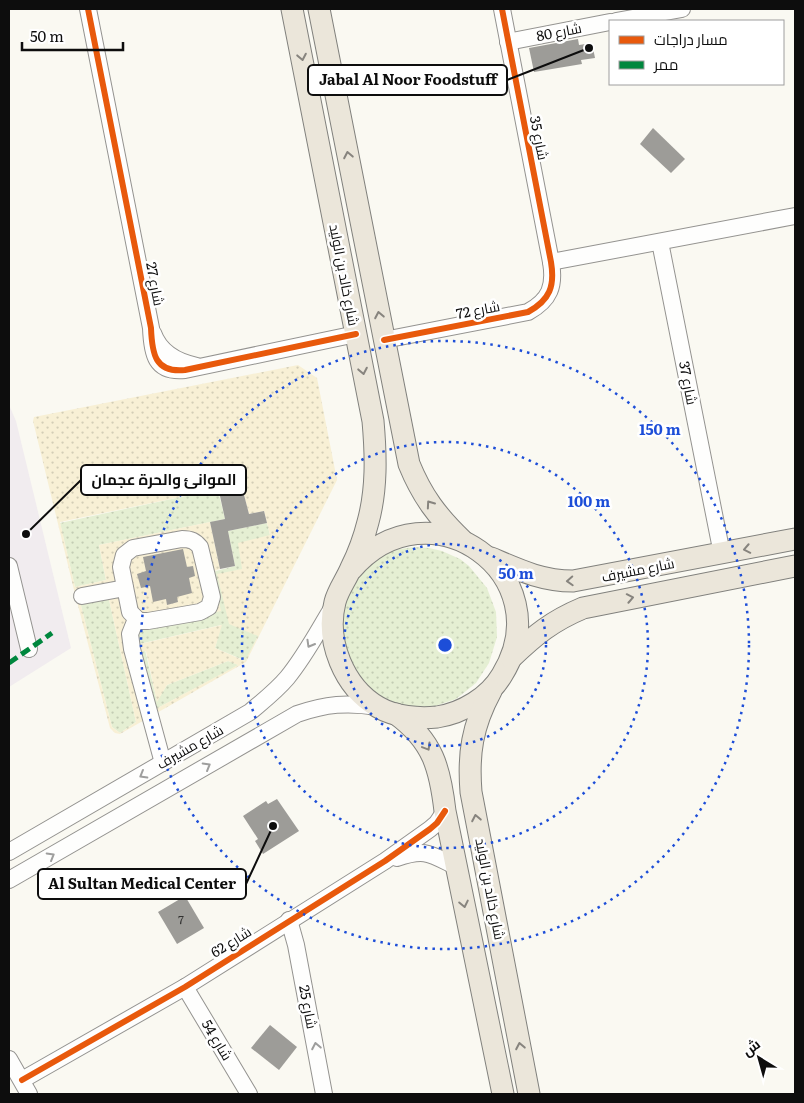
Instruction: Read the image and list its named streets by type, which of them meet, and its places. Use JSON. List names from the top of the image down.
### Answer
{
  "streets": {
    "main road": ["شارع خالد بن الوليد", "شارع مشيرف"],
    "street": [
      "شارع 80",
      "شارع 35",
      "شارع 27",
      "شارع 72",
      "شارع 37",
      "شارع 62",
      "شارع 25",
      "شارع 54"
    ]
  },
  "crossings": [
    ["شارع 80", "شارع 35"],
    ["شارع 35", "شارع 72"],
    ["شارع خالد بن الوليد", "شارع 27"],
    ["شارع خالد بن الوليد", "شارع 72"],
    ["شارع خالد بن الوليد", "شارع مشيرف"],
    ["شارع خالد بن الوليد", "شارع 62"],
    ["شارع 37", "شارع مشيرف"],
    ["شارع 62", "شارع 25"],
    ["شارع 62", "شارع 54"]
  ],
  "one_way": ["شارع 25"],
  "places": ["Jabal Al Noor Foodstuff", "الموانئ والحرة عجمان", "Al Sultan Medical Center"],
  "house_numbers": ["7"],
  "legend": ["مسار دراجات", "ممر"],
  "scale_bar": "50 m",
  "north": "top left",
  "rings": ["150 m", "100 m", "50 m"]
}
